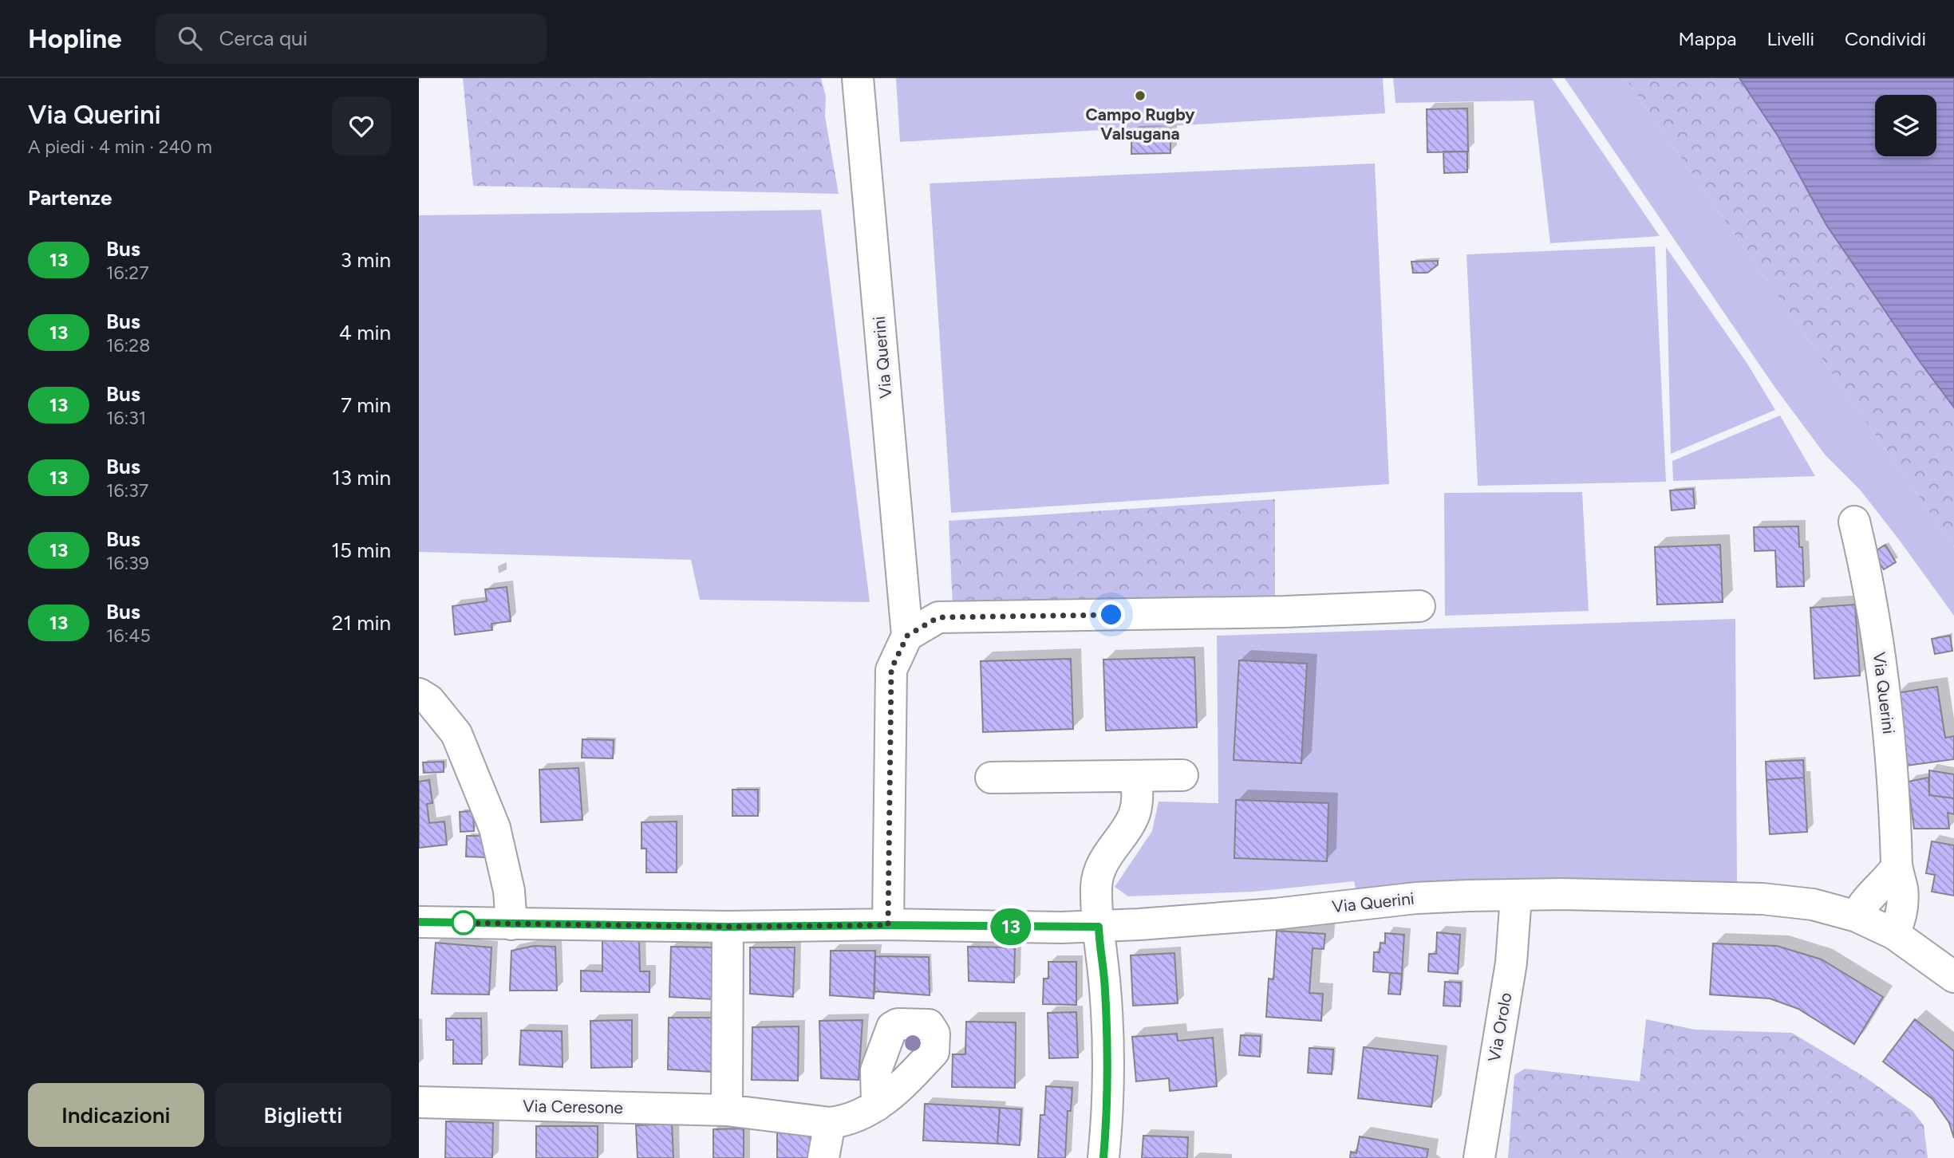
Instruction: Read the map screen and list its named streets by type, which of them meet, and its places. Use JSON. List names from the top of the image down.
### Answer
{
  "streets": {
    "street": ["Via Querini", "Via Orolo", "Via Ceresone"]
  },
  "crossings": [
    ["Via Querini", "Via Orolo"]
  ],
  "places": ["Campo Rugby Valsugana"],
  "lines": ["bus line 13"],
  "page": {
    "header": "Hopline",
    "search": "Cerca qui",
    "nav": ["Mappa", "Livelli", "Condividi"],
    "heading": [
      ["Via Querini", "A piedi · 4 min · 240 m"],
      "Partenze"
    ],
    "on_map": "13",
    "list": [
      {
        "mark": "13",
        "name": "Bus",
        "note": "16:27",
        "value": "3 min"
      },
      {
        "mark": "13",
        "name": "Bus",
        "note": "16:28",
        "value": "4 min"
      },
      {
        "mark": "13",
        "name": "Bus",
        "note": "16:31",
        "value": "7 min"
      },
      {
        "mark": "13",
        "name": "Bus",
        "note": "16:37",
        "value": "13 min"
      },
      {
        "mark": "13",
        "name": "Bus",
        "note": "16:39",
        "value": "15 min"
      },
      {
        "mark": "13",
        "name": "Bus",
        "note": "16:45",
        "value": "21 min"
      }
    ],
    "buttons": ["Indicazioni", "Biglietti"]
  }
}
